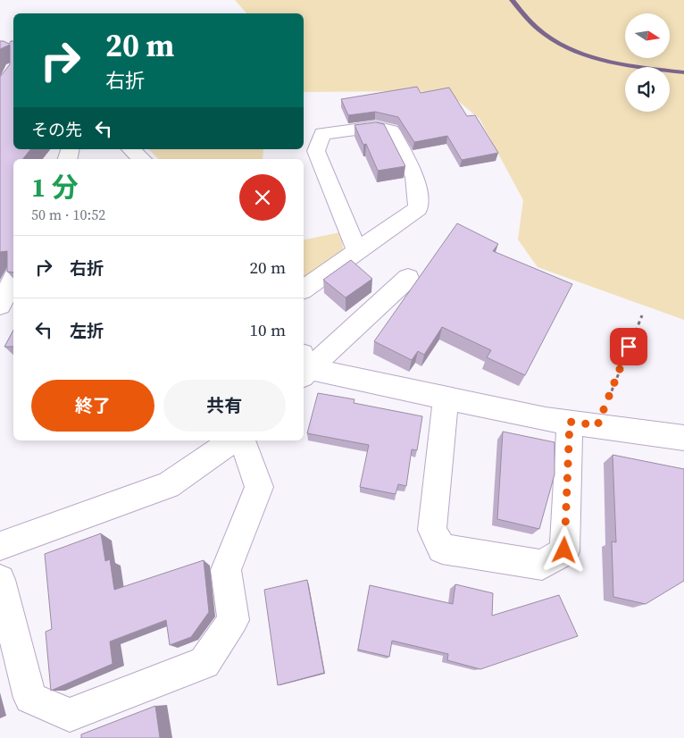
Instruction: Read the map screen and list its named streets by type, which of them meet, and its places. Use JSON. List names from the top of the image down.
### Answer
{
  "north": "right",
  "page": {
    "turn": ["20 m", "右折"],
    "then": "その先",
    "heading": ["1 分", "50 m · 10:52"],
    "list": [
      {
        "name": "右折",
        "value": "20 m"
      },
      {
        "name": "左折",
        "value": "10 m"
      }
    ],
    "buttons": ["終了", "共有"]
  }
}
